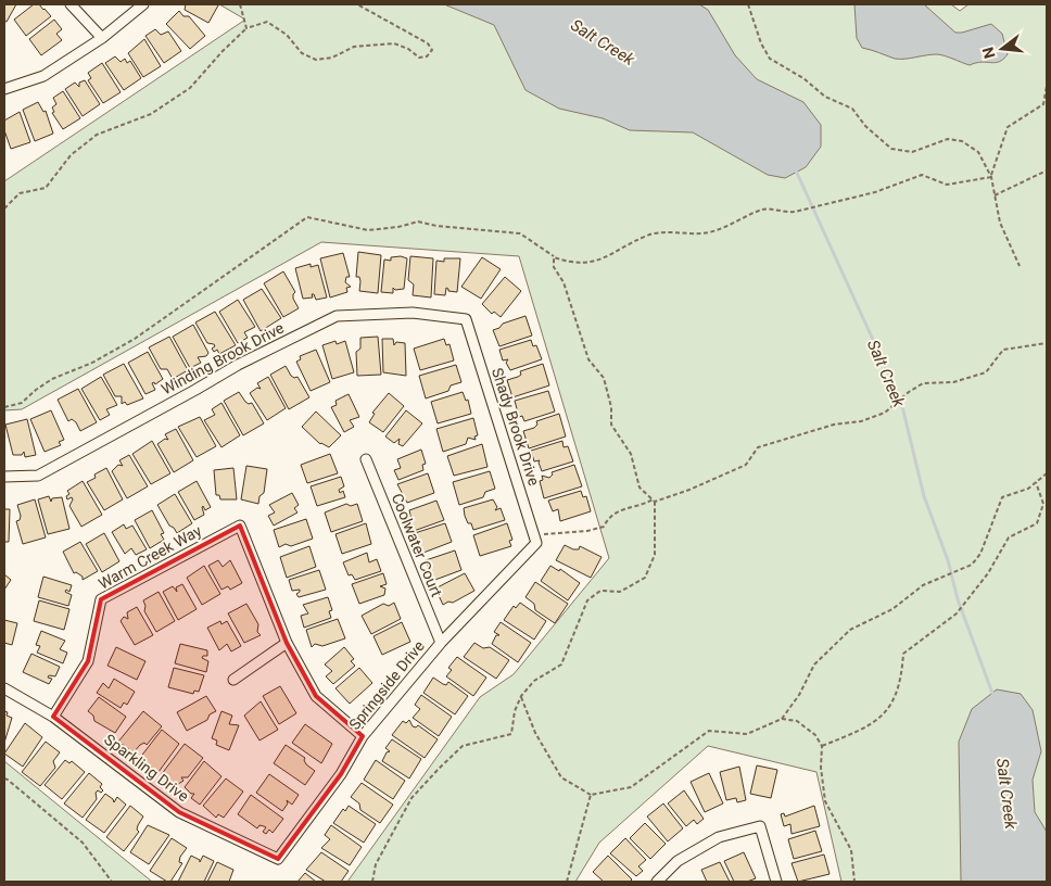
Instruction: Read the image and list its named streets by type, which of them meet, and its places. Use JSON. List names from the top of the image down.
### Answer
{
  "streets": {
    "street": [
      "Winding Brook Drive",
      "Shady Brook Drive",
      "Coolwater Court",
      "Warm Creek Way",
      "Springside Drive",
      "Sparkling Drive"
    ]
  },
  "crossings": [
    ["Winding Brook Drive", "Shady Brook Drive"],
    ["Shady Brook Drive", "Springside Drive"],
    ["Coolwater Court", "Springside Drive"],
    ["Warm Creek Way", "Sparkling Drive"],
    ["Springside Drive", "Sparkling Drive"]
  ],
  "water": ["Salt Creek"],
  "north": "left"
}
